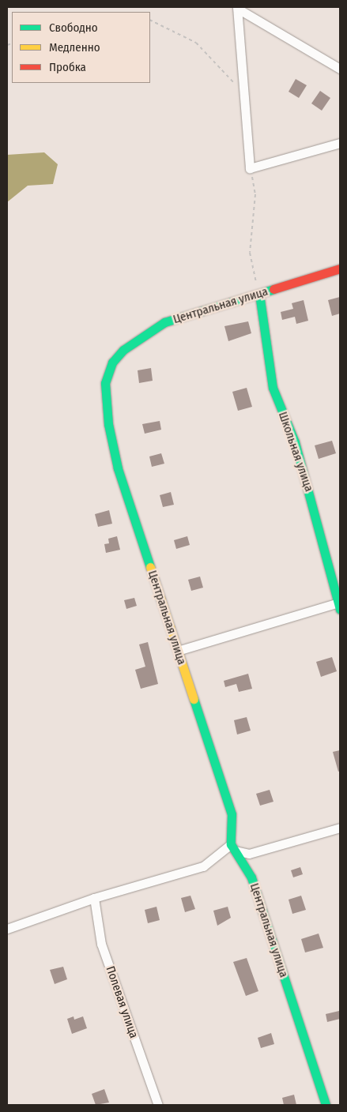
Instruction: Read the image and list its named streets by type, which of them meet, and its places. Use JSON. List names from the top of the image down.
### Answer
{
  "streets": {
    "street": ["Центральная улица", "Школьная улица", "Полевая улица"]
  },
  "crossings": [
    ["Центральная улица", "Школьная улица"]
  ],
  "legend": ["Свободно", "Медленно", "Пробка"]
}
